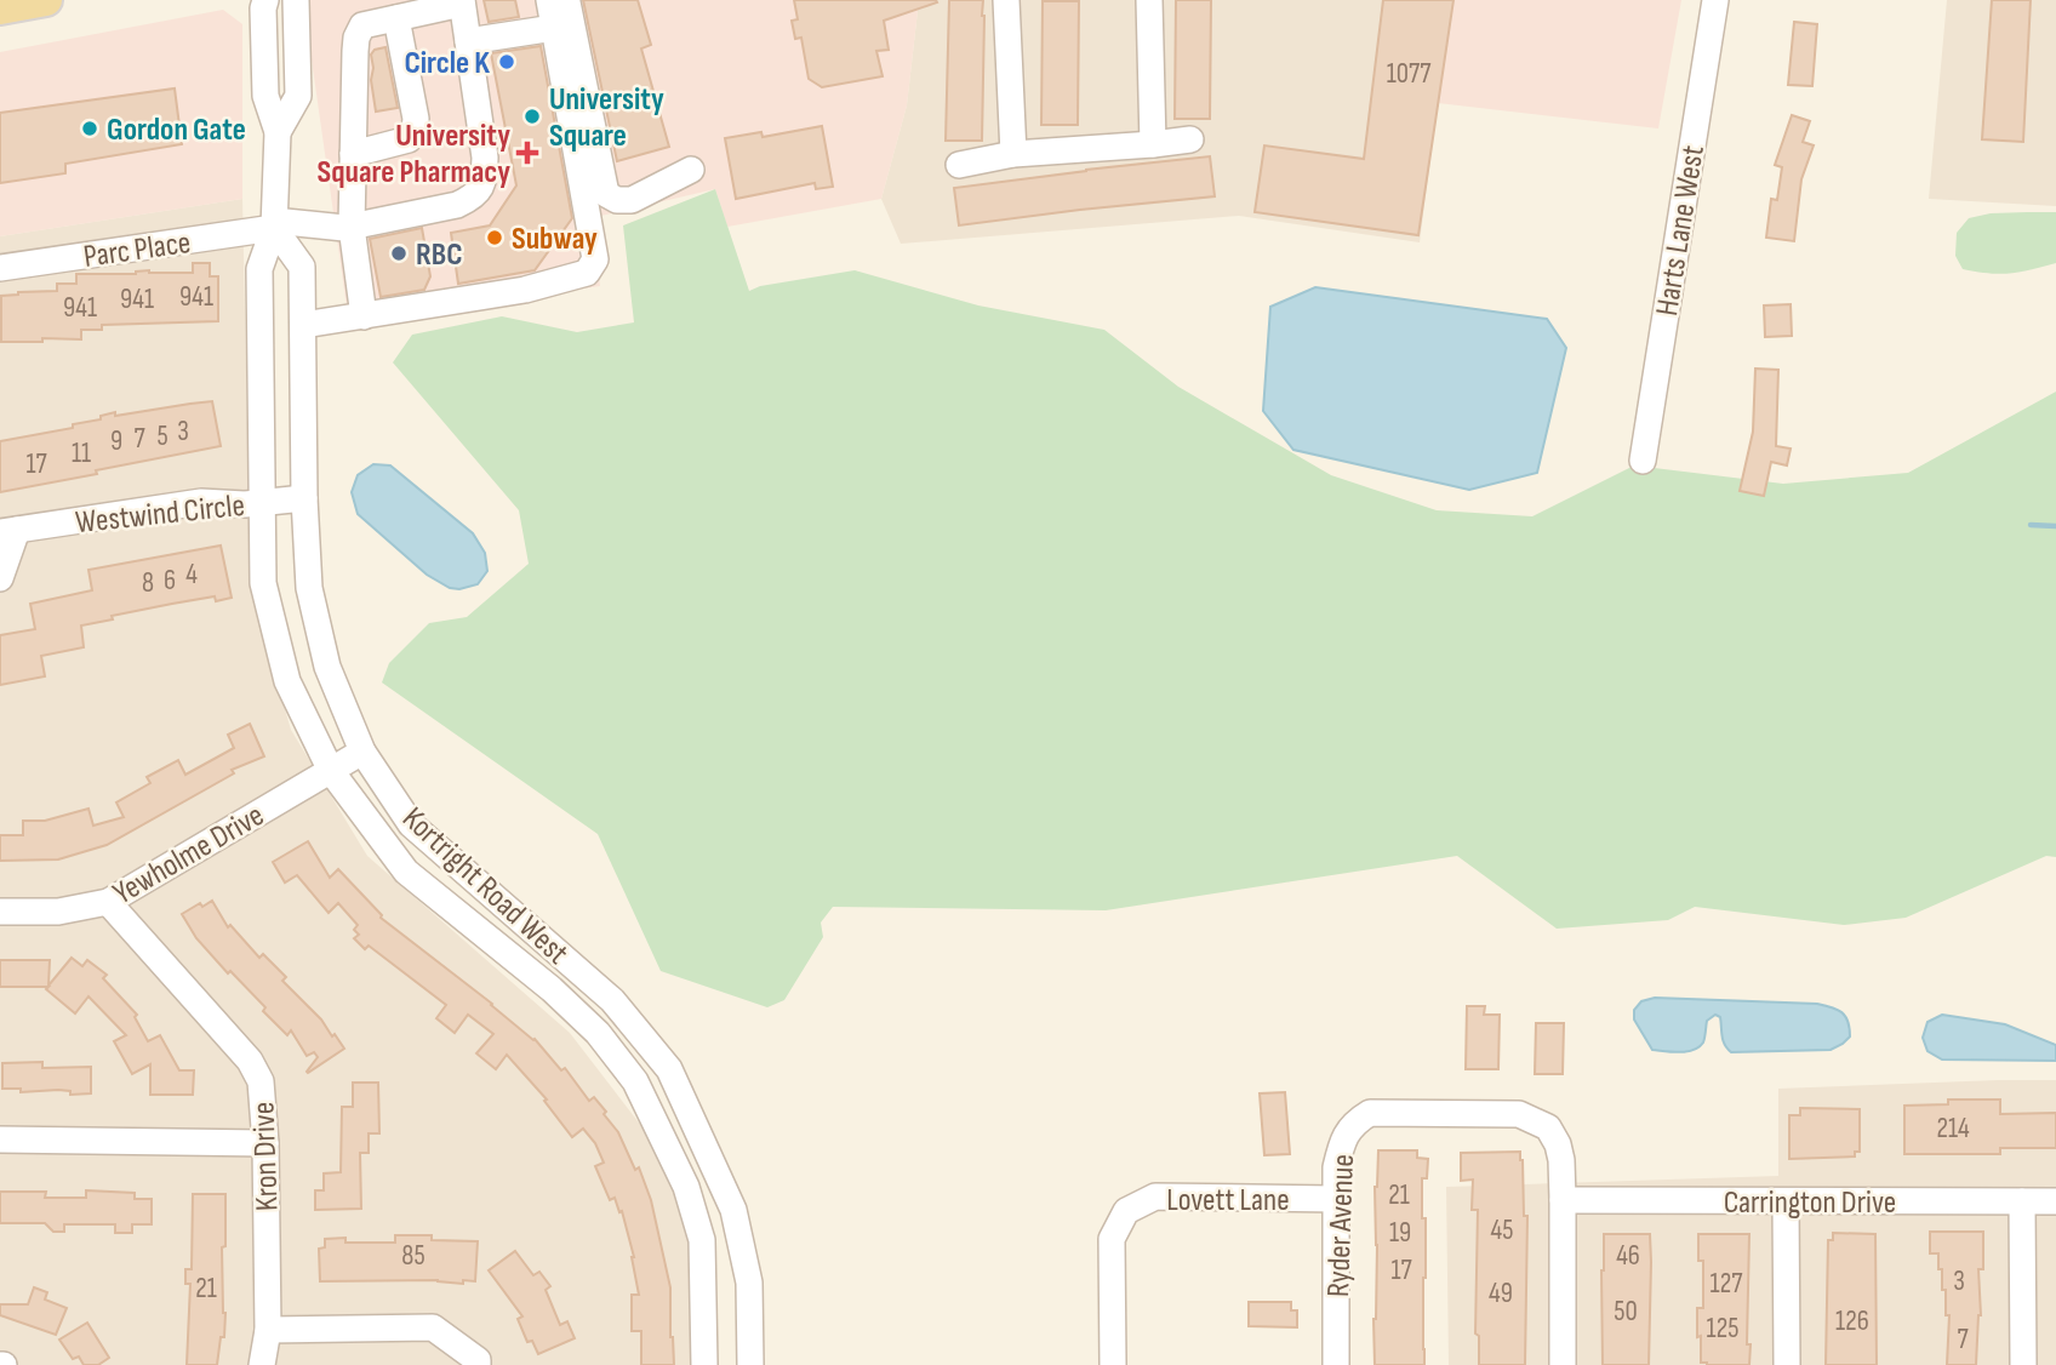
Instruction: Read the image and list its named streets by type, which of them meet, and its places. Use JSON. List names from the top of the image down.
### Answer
{
  "streets": {
    "street": [
      "Harts Lane West",
      "Parc Place",
      "Westwind Circle",
      "Yewholme Drive",
      "Kortright Road West",
      "Kron Drive",
      "Lovett Lane",
      "Carrington Drive",
      "Ryder Avenue"
    ]
  },
  "crossings": [
    ["Parc Place", "Kortright Road West"],
    ["Westwind Circle", "Kortright Road West"],
    ["Yewholme Drive", "Kortright Road West"],
    ["Yewholme Drive", "Kron Drive"],
    ["Lovett Lane", "Ryder Avenue"],
    ["Carrington Drive", "Ryder Avenue"]
  ],
  "places": {
    "other": [
      "Circle K",
      "University Square",
      "Gordon Gate",
      "Subway",
      "RBC"
    ],
    "health": ["University Square Pharmacy"]
  },
  "house_numbers": [
    "1077",
    "941",
    "941",
    "941",
    "3",
    "5",
    "7",
    "9",
    "11",
    "17",
    "4",
    "6",
    "8",
    "214",
    "21",
    "45",
    "19",
    "85",
    "46",
    "17",
    "3",
    "127",
    "21",
    "49",
    "50",
    "126",
    "125",
    "7"
  ]
}
